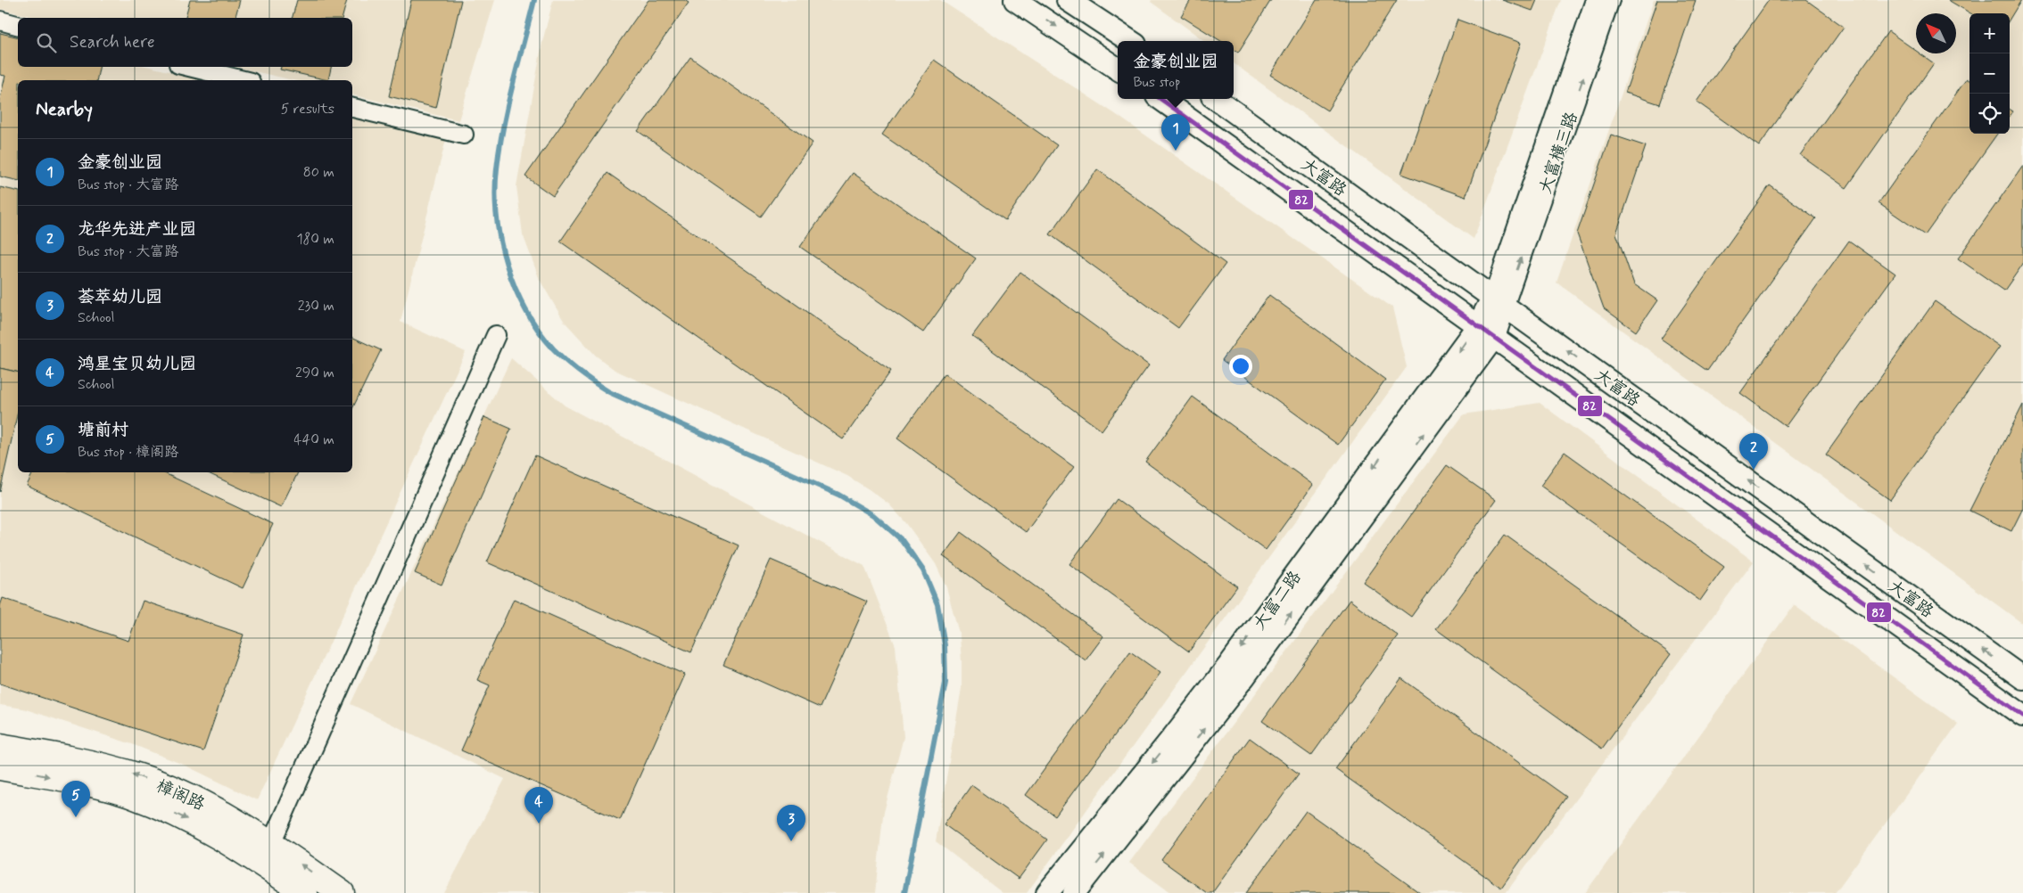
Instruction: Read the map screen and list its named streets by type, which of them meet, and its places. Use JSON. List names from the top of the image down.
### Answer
{
  "streets": {
    "main road": ["樟阁路"],
    "street": ["大富横三路", "大富路", "大富二路"]
  },
  "crossings": [
    ["大富横三路", "大富路"],
    ["大富横三路", "大富二路"],
    ["大富路", "大富二路"]
  ],
  "lines": ["transit line 82"],
  "north": "top left",
  "page": {
    "map_buttons": ["+", "−"],
    "search": "Search here",
    "popup": ["金豪创业园", "Bus stop"],
    "heading": ["Nearby", "5 results"],
    "pins": [
      "1",
      "2",
      "5",
      "4",
      "3"
    ],
    "list": [
      {
        "mark": "1",
        "name": "金豪创业园",
        "note": "Bus stop · 大富路",
        "value": "80 m"
      },
      {
        "mark": "2",
        "name": "龙华先进产业园",
        "note": "Bus stop · 大富路",
        "value": "180 m"
      },
      {
        "mark": "3",
        "name": "荟萃幼儿园",
        "note": "School",
        "value": "230 m"
      },
      {
        "mark": "4",
        "name": "鸿星宝贝幼儿园",
        "note": "School",
        "value": "290 m"
      },
      {
        "mark": "5",
        "name": "塘前村",
        "note": "Bus stop · 樟阁路",
        "value": "440 m"
      }
    ]
  }
}
